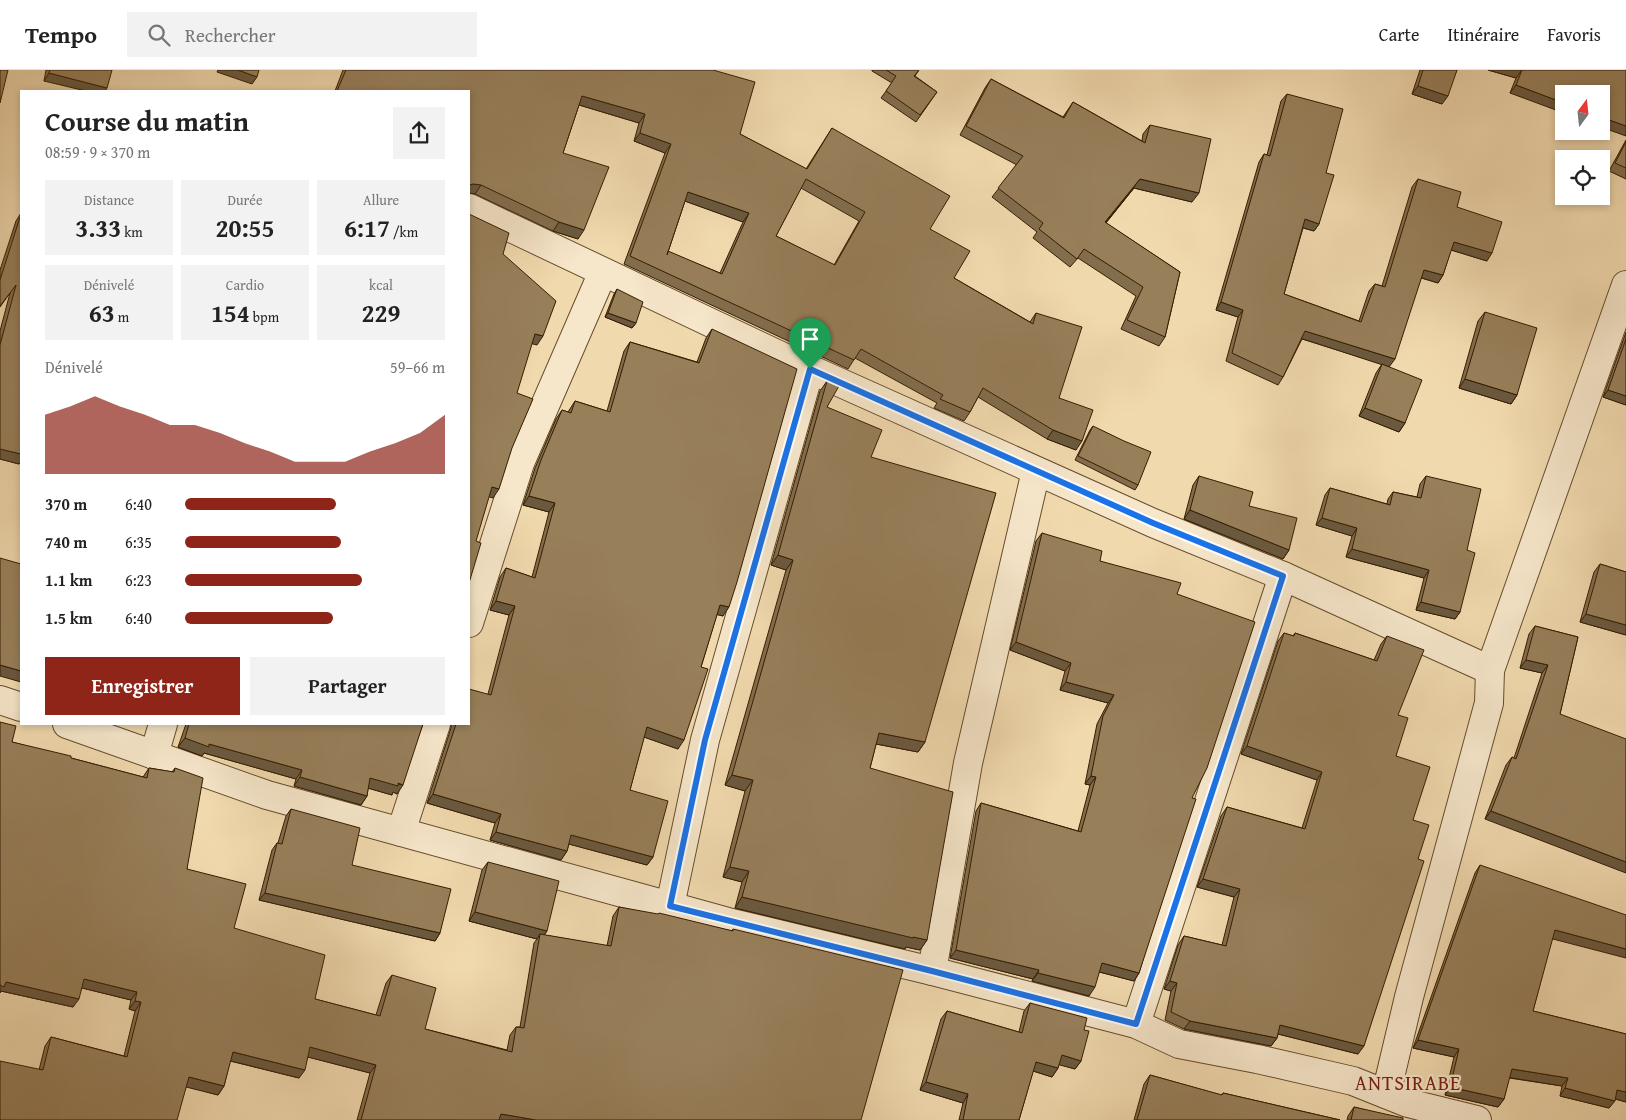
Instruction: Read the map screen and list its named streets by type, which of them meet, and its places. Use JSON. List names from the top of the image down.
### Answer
{
  "districts": ["ANTSIRABE"],
  "north": "top",
  "page": {
    "header": "Tempo",
    "search": "Rechercher",
    "nav": ["Carte", "Itinéraire", "Favoris"],
    "heading": ["Course du matin", "08:59 · 9 × 370 m"],
    "stats": [
      ["Distance", "3.33 km"],
      ["Durée", "20:55"],
      ["Allure", "6:17 /km"],
      ["Dénivelé", "63 m"],
      ["Cardio", "154 bpm"],
      ["kcal", "229"]
    ],
    "chart": ["Dénivelé", "59–66 m"],
    "list": [
      {
        "name": "370 m",
        "note": "6:40"
      },
      {
        "name": "740 m",
        "note": "6:35"
      },
      {
        "name": "1.1 km",
        "note": "6:23"
      },
      {
        "name": "1.5 km",
        "note": "6:40"
      }
    ],
    "buttons": ["Enregistrer", "Partager"]
  }
}
